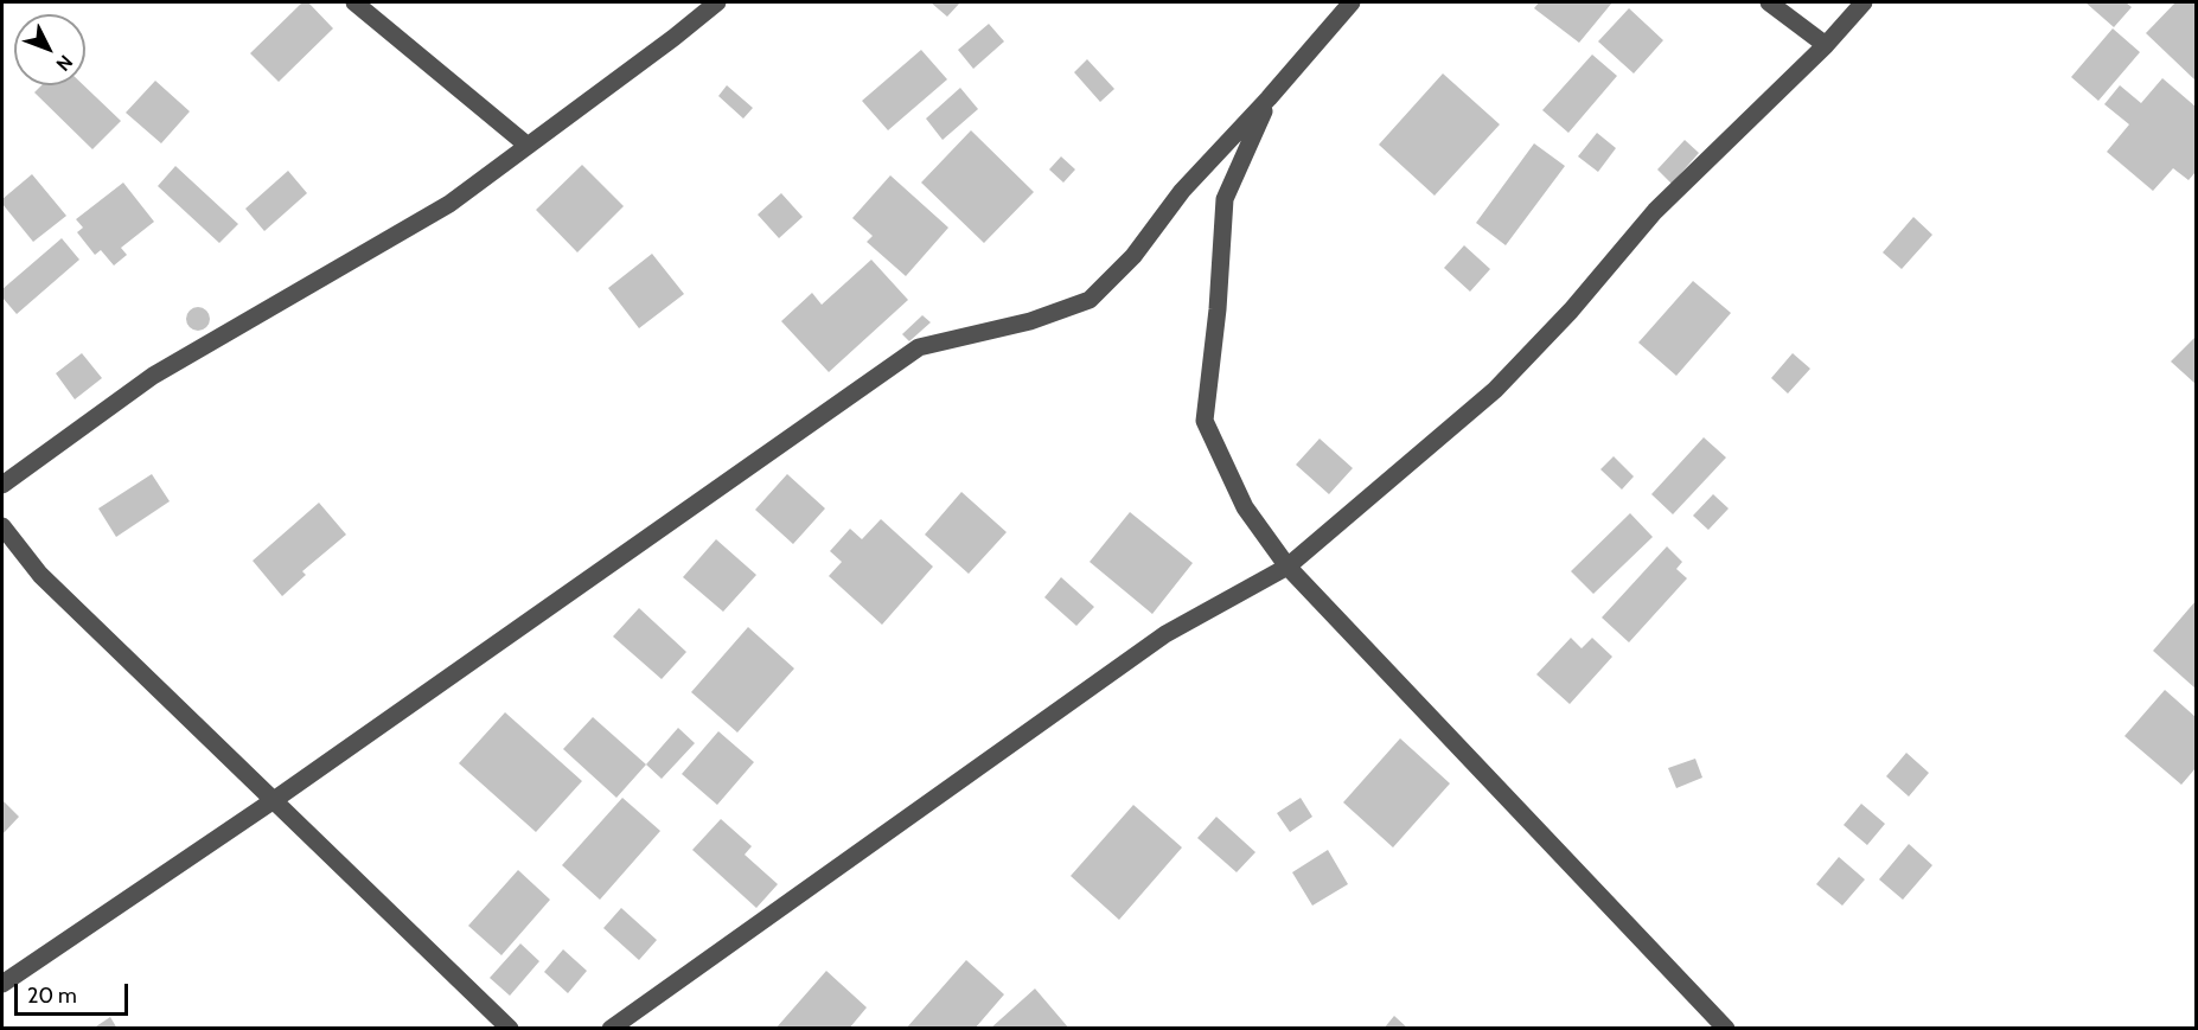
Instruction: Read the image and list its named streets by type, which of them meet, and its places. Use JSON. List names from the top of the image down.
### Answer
{
  "scale_bar": "20 m",
  "north": "bottom right"
}
